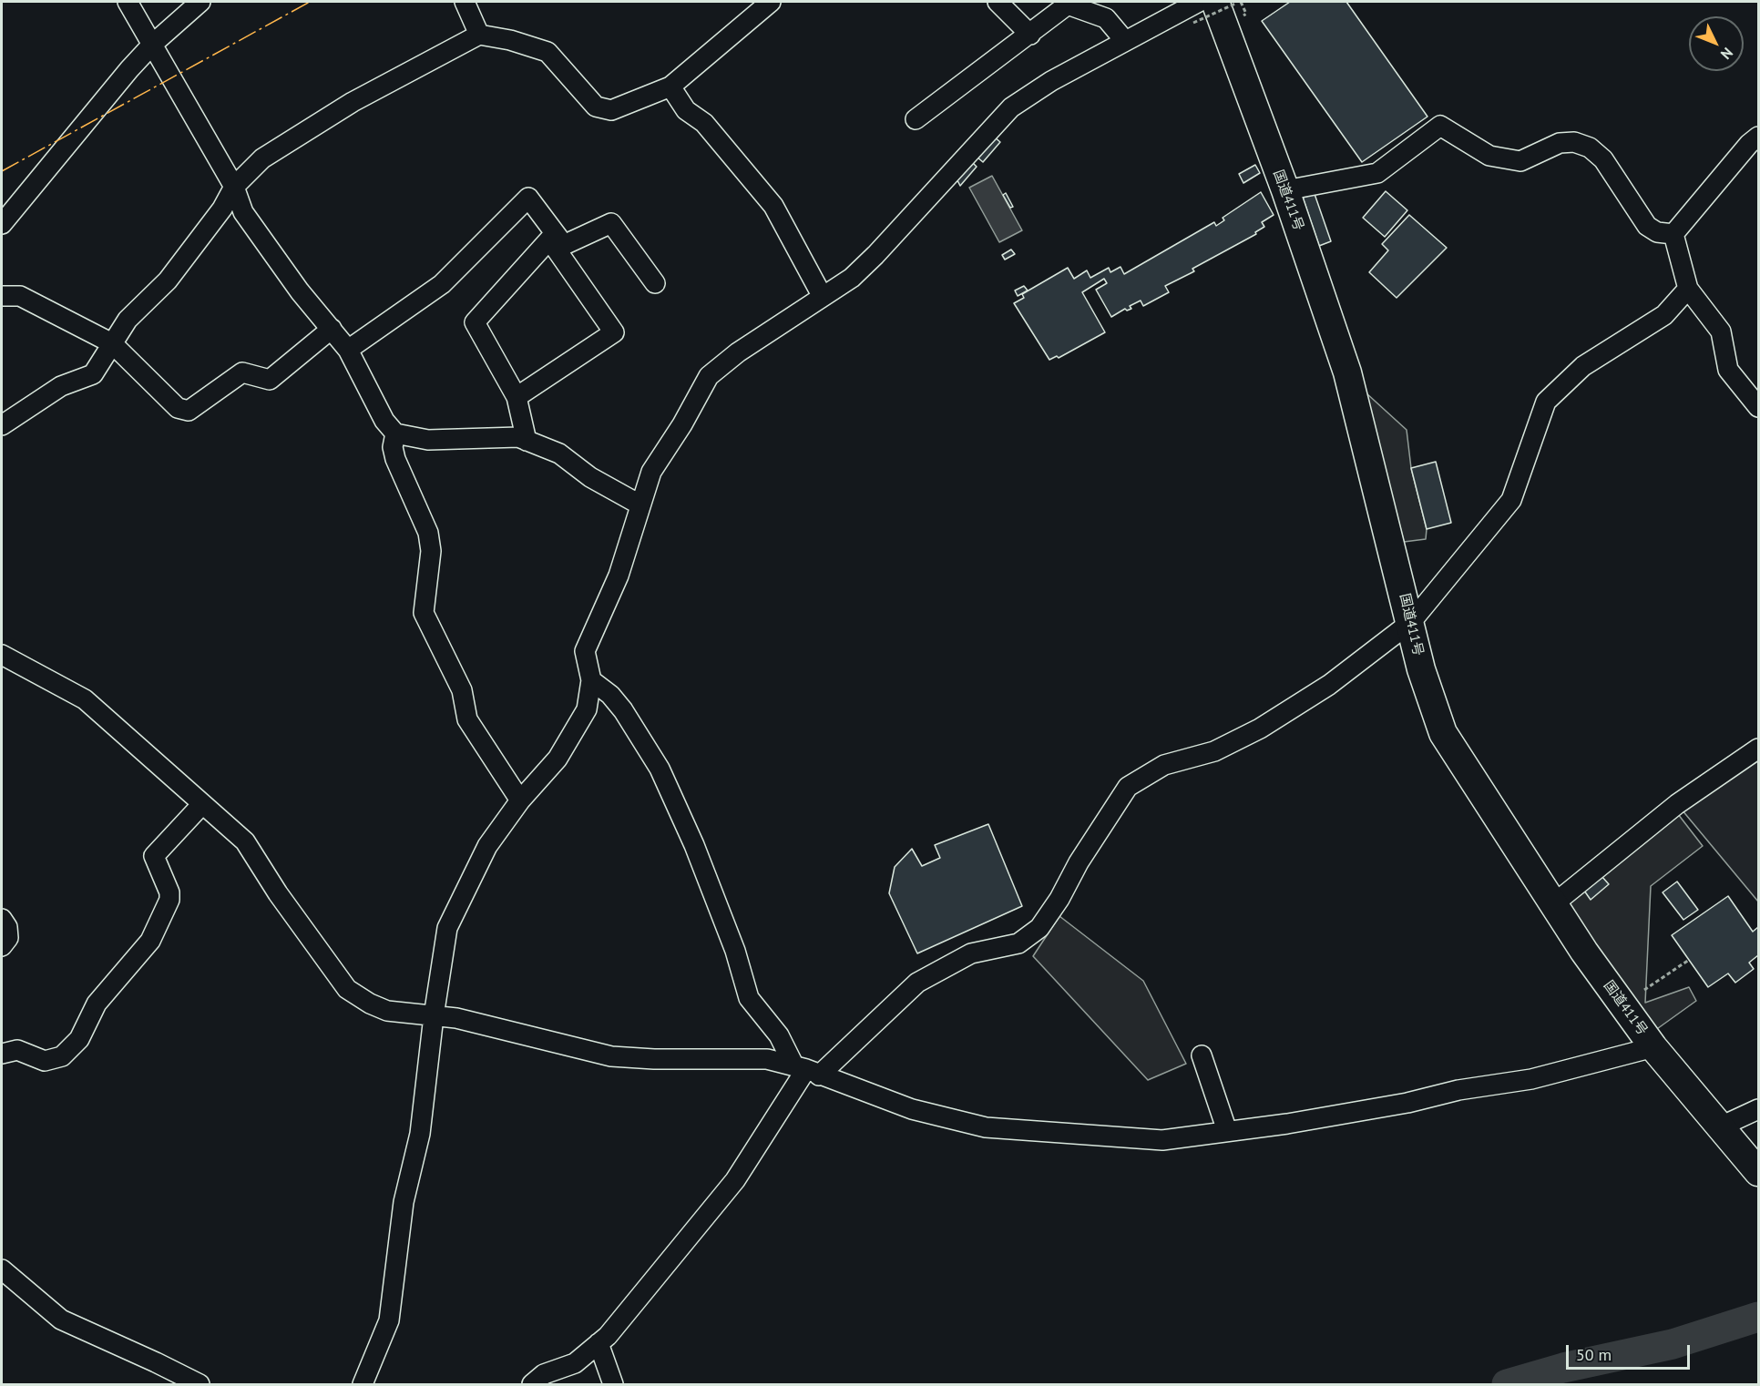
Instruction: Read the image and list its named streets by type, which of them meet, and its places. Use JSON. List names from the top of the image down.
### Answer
{
  "streets": {
    "highway": ["国道411号"]
  },
  "scale_bar": "50 m",
  "north": "bottom right"
}
